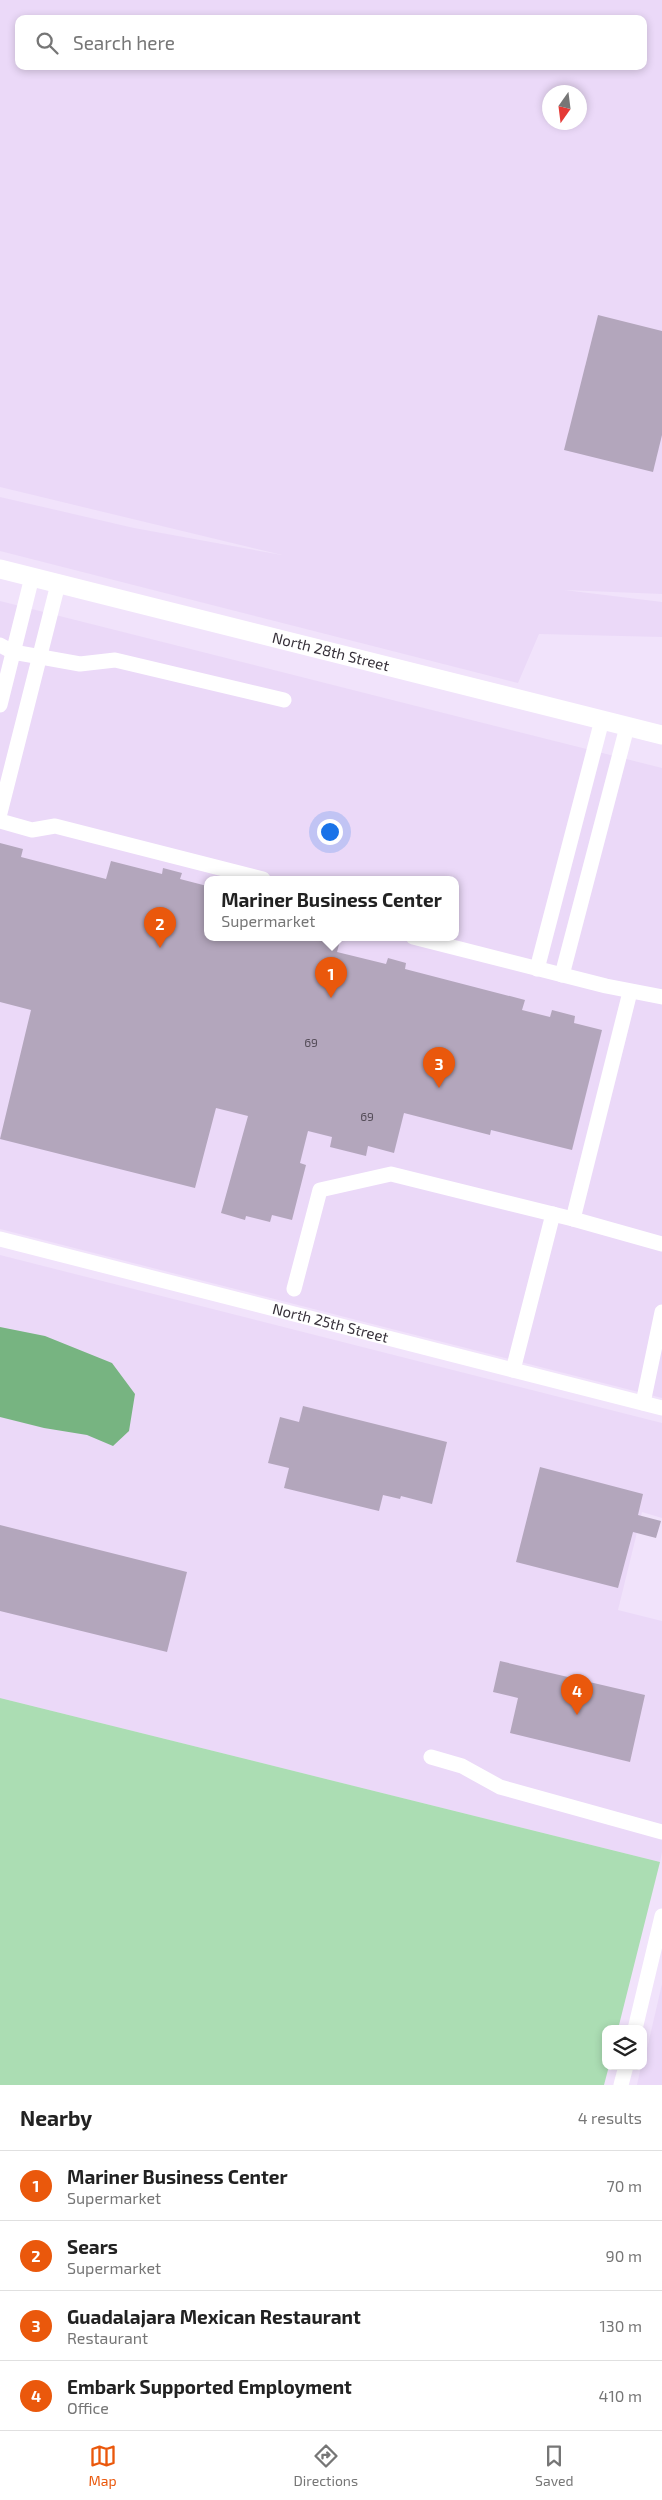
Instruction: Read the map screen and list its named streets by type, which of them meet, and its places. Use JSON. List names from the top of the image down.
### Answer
{
  "streets": {
    "main road": ["North 28th Street"],
    "street": ["North 25th Street"]
  },
  "house_numbers": ["69", "69"],
  "north": "bottom",
  "page": {
    "search": "Search here",
    "popup": ["Mariner Business Center", "Supermarket"],
    "pins": [
      "2",
      "1",
      "3",
      "4"
    ],
    "heading": ["Nearby", "4 results"],
    "list": [
      {
        "mark": "1",
        "name": "Mariner Business Center",
        "note": "Supermarket",
        "value": "70 m"
      },
      {
        "mark": "2",
        "name": "Sears",
        "note": "Supermarket",
        "value": "90 m"
      },
      {
        "mark": "3",
        "name": "Guadalajara Mexican Restaurant",
        "note": "Restaurant",
        "value": "130 m"
      },
      {
        "mark": "4",
        "name": "Embark Supported Employment",
        "note": "Office",
        "value": "410 m"
      }
    ],
    "nav": ["Map", "Directions", "Saved"]
  }
}
